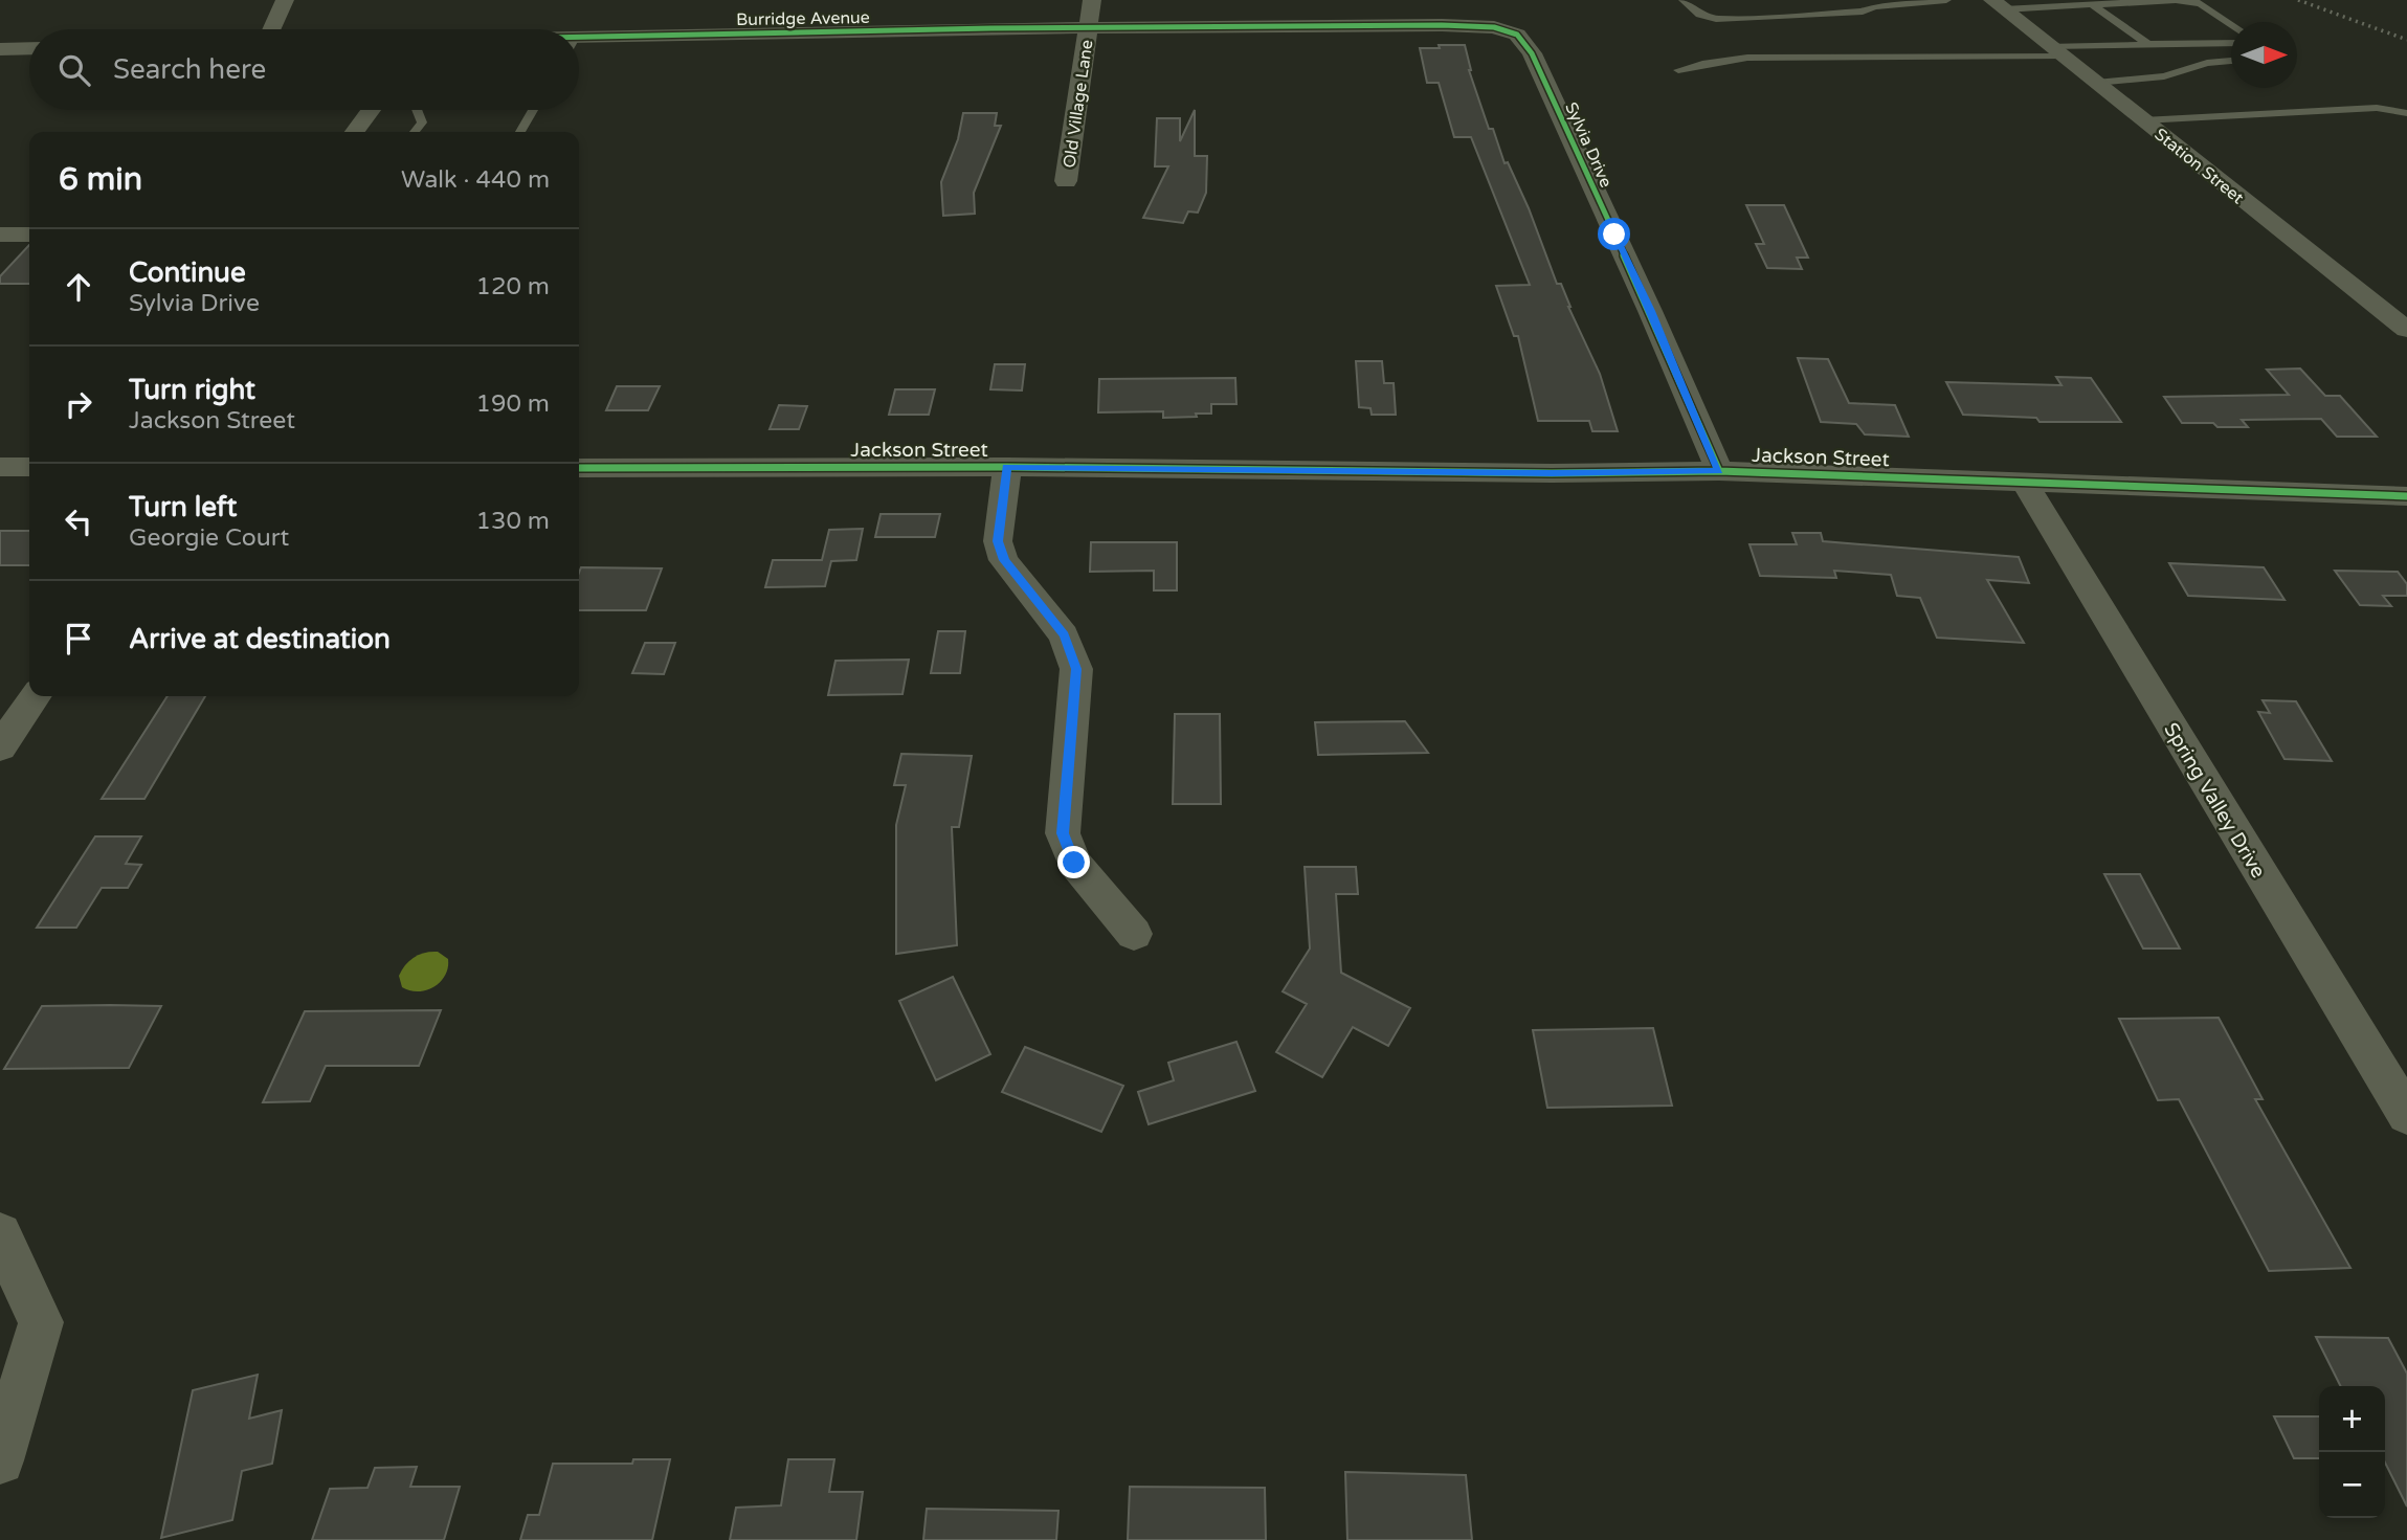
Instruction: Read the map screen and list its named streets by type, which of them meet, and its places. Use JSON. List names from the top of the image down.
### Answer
{
  "streets": {
    "street": [
      "Burridge Avenue",
      "Old Village Lane",
      "Sylvia Drive",
      "Station Street",
      "Jackson Street",
      "Spring Valley Drive"
    ]
  },
  "crossings": [
    ["Burridge Avenue", "Old Village Lane"],
    ["Burridge Avenue", "Sylvia Drive"],
    ["Sylvia Drive", "Jackson Street"],
    ["Jackson Street", "Spring Valley Drive"]
  ],
  "north": "right",
  "page": {
    "search": "Search here",
    "heading": ["6 min", "Walk · 440 m"],
    "list": [
      ["Continue", "Sylvia Drive", "120 m"],
      ["Turn right", "Jackson Street", "190 m"],
      ["Turn left", "Georgie Court", "130 m"],
      "Arrive at destination"
    ],
    "map_buttons": ["+", "−"]
  }
}
